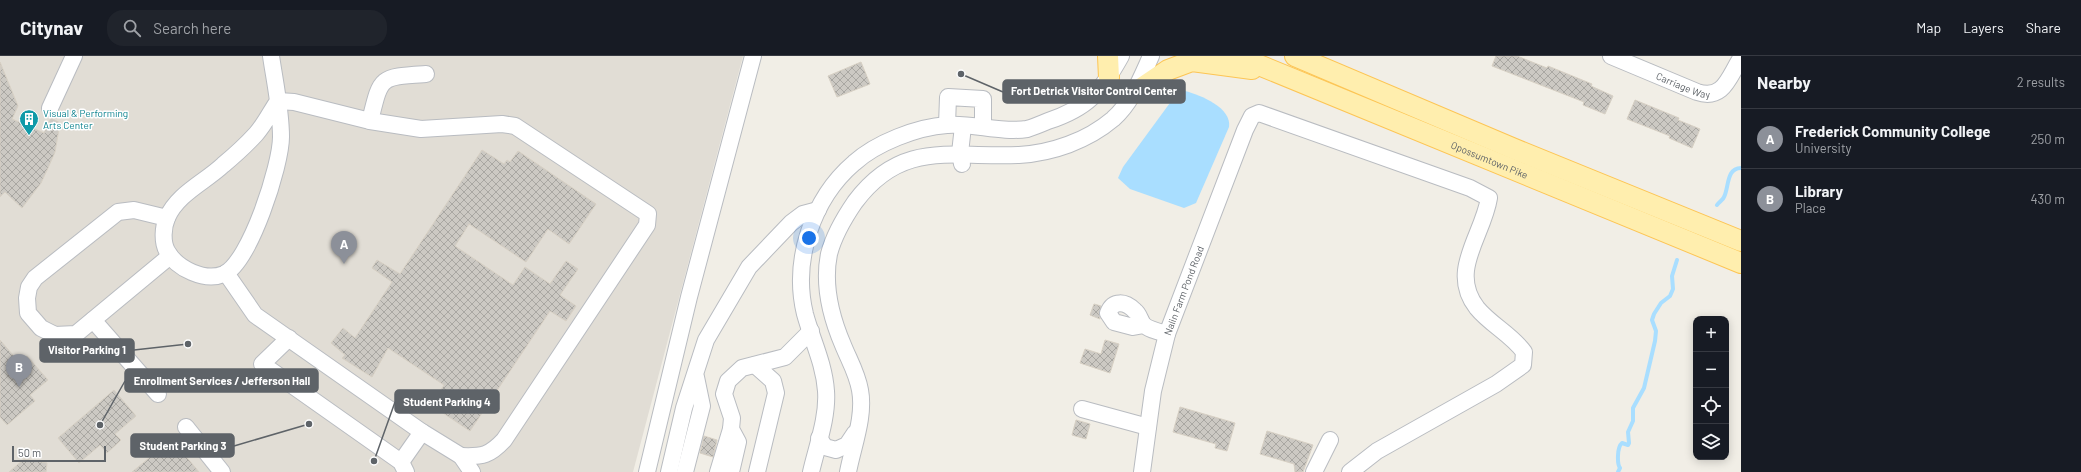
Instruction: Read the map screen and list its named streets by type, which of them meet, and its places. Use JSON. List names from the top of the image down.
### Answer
{
  "streets": {
    "main road": ["Opossumtown Pike"],
    "street": ["Carriage Way", "Nalin Farm Pond Road"]
  },
  "places": {
    "other": [
      "Fort Detrick Visitor Control Center",
      "Visitor Parking 1",
      "Student Parking 3",
      "Enrollment Services / Jefferson Hall",
      "Student Parking 4"
    ],
    "building": ["Visual & Performing Arts Center"]
  },
  "scale_bar": "50 m",
  "page": {
    "header": "Citynav",
    "search": "Search here",
    "nav": ["Map", "Layers", "Share"],
    "heading": ["Nearby", "2 results"],
    "list": [
      {
        "mark": "A",
        "name": "Frederick Community College",
        "note": "University",
        "value": "250 m"
      },
      {
        "mark": "B",
        "name": "Library",
        "note": "Place",
        "value": "430 m"
      }
    ],
    "pins": ["A", "B"],
    "map_buttons": ["+", "−"],
    "scale": "50 m"
  }
}
